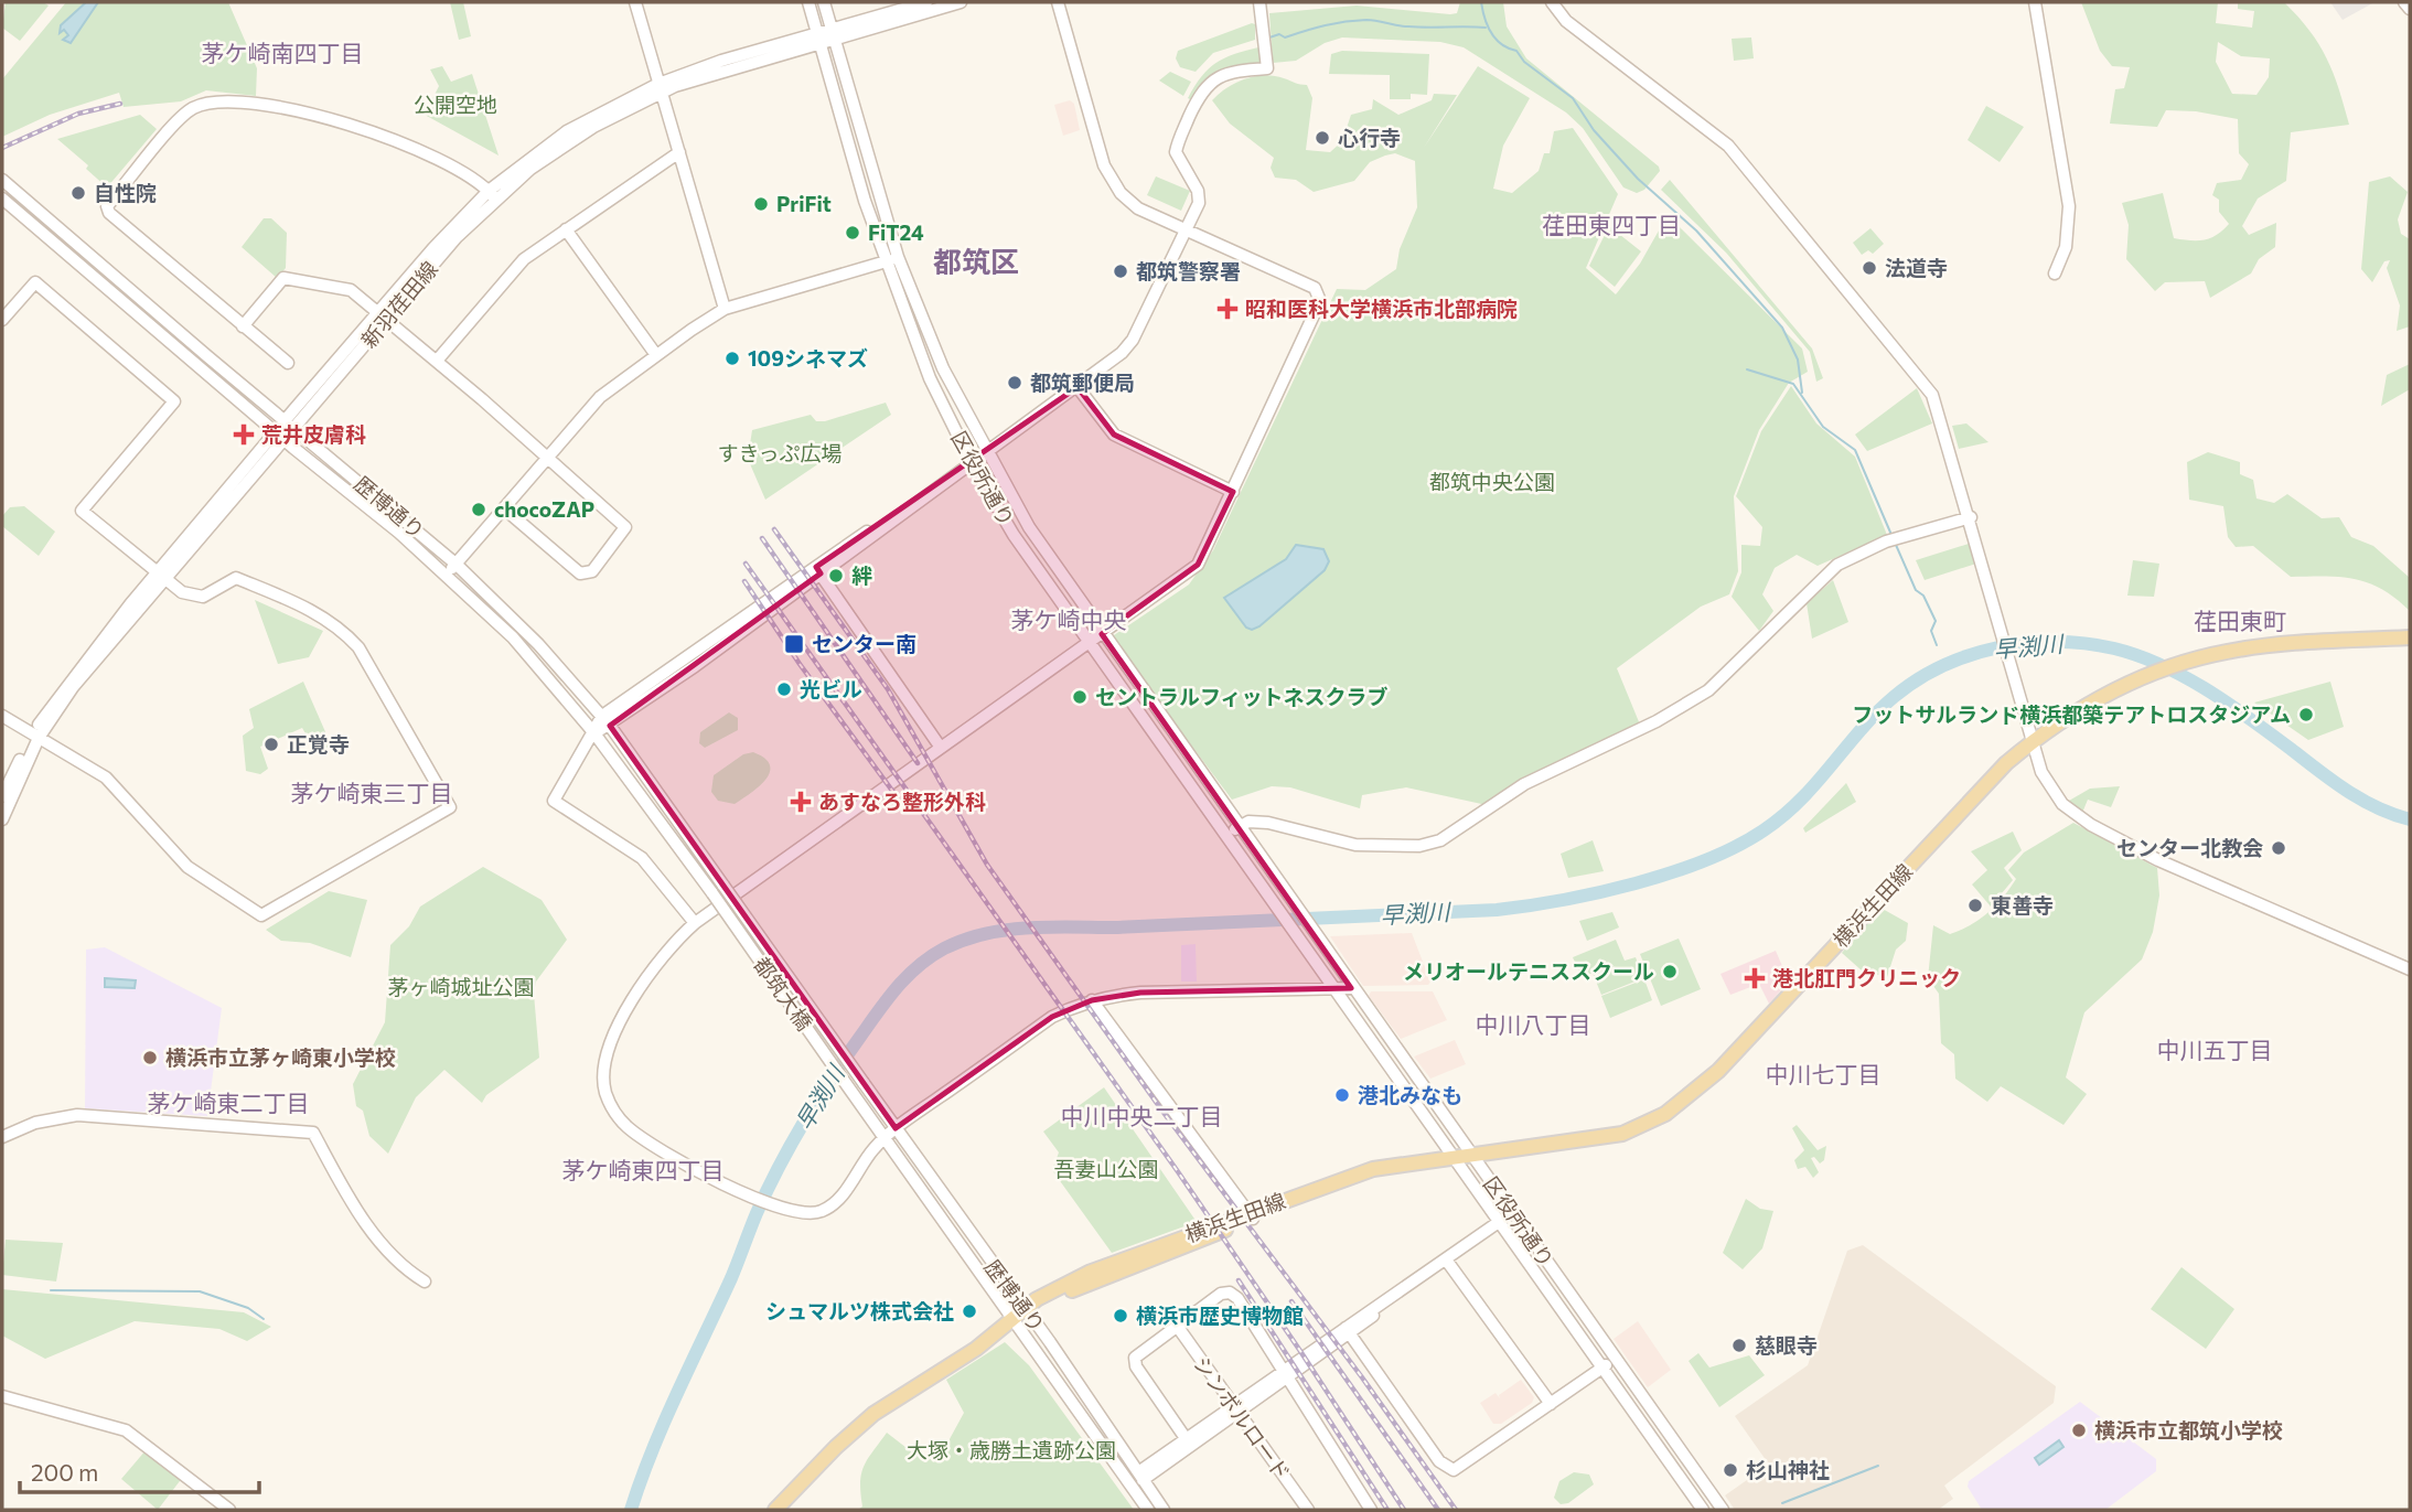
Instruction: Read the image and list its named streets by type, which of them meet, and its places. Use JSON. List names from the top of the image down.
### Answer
{
  "streets": {
    "main road": ["横浜生田線"],
    "street": [
      "新羽荏田線",
      "区役所通り",
      "歴博通り",
      "都筑大橋",
      "シンボルロード"
    ]
  },
  "crossings": [
    ["新羽荏田線", "区役所通り"],
    ["新羽荏田線", "歴博通り"],
    ["区役所通り", "横浜生田線"],
    ["歴博通り", "横浜生田線"],
    ["歴博通り", "都筑大橋"]
  ],
  "districts": [
    "茅ケ崎南四丁目",
    "荏田東四丁目",
    "都筑区",
    "茅ケ崎中央",
    "荏田東町",
    "茅ケ崎東三丁目",
    "中川八丁目",
    "中川五丁目",
    "中川七丁目",
    "茅ケ崎東二丁目",
    "中川中央二丁目",
    "茅ケ崎東四丁目"
  ],
  "water": ["早渕川"],
  "parks": [
    "公開空地",
    "すきっぷ広場",
    "都筑中央公園",
    "茅ヶ崎城址公園",
    "吾妻山公園",
    "大塚・歳勝土遺跡公園"
  ],
  "places": {
    "other": [
      "心行寺",
      "自性院",
      "PriFit",
      "FiT24",
      "法道寺",
      "都筑警察署",
      "109シネマズ",
      "都筑郵便局",
      "chocoZAP",
      "絆",
      "光ビル",
      "セントラルフィットネスクラブ",
      "フットサルランド横浜都築テアトロスタジアム",
      "正覚寺",
      "センター北教会",
      "東善寺",
      "メリオールテニススクール",
      "横浜市立茅ヶ崎東小学校",
      "港北みなも",
      "シュマルツ株式会社",
      "横浜市歴史博物館",
      "慈眼寺",
      "横浜市立都筑小学校",
      "杉山神社"
    ],
    "health": [
      "昭和医科大学横浜市北部病院",
      "荒井皮膚科",
      "あすなろ整形外科",
      "港北肛門クリニック"
    ],
    "transit": ["センター南"]
  },
  "scale_bar": "200 m"
}
